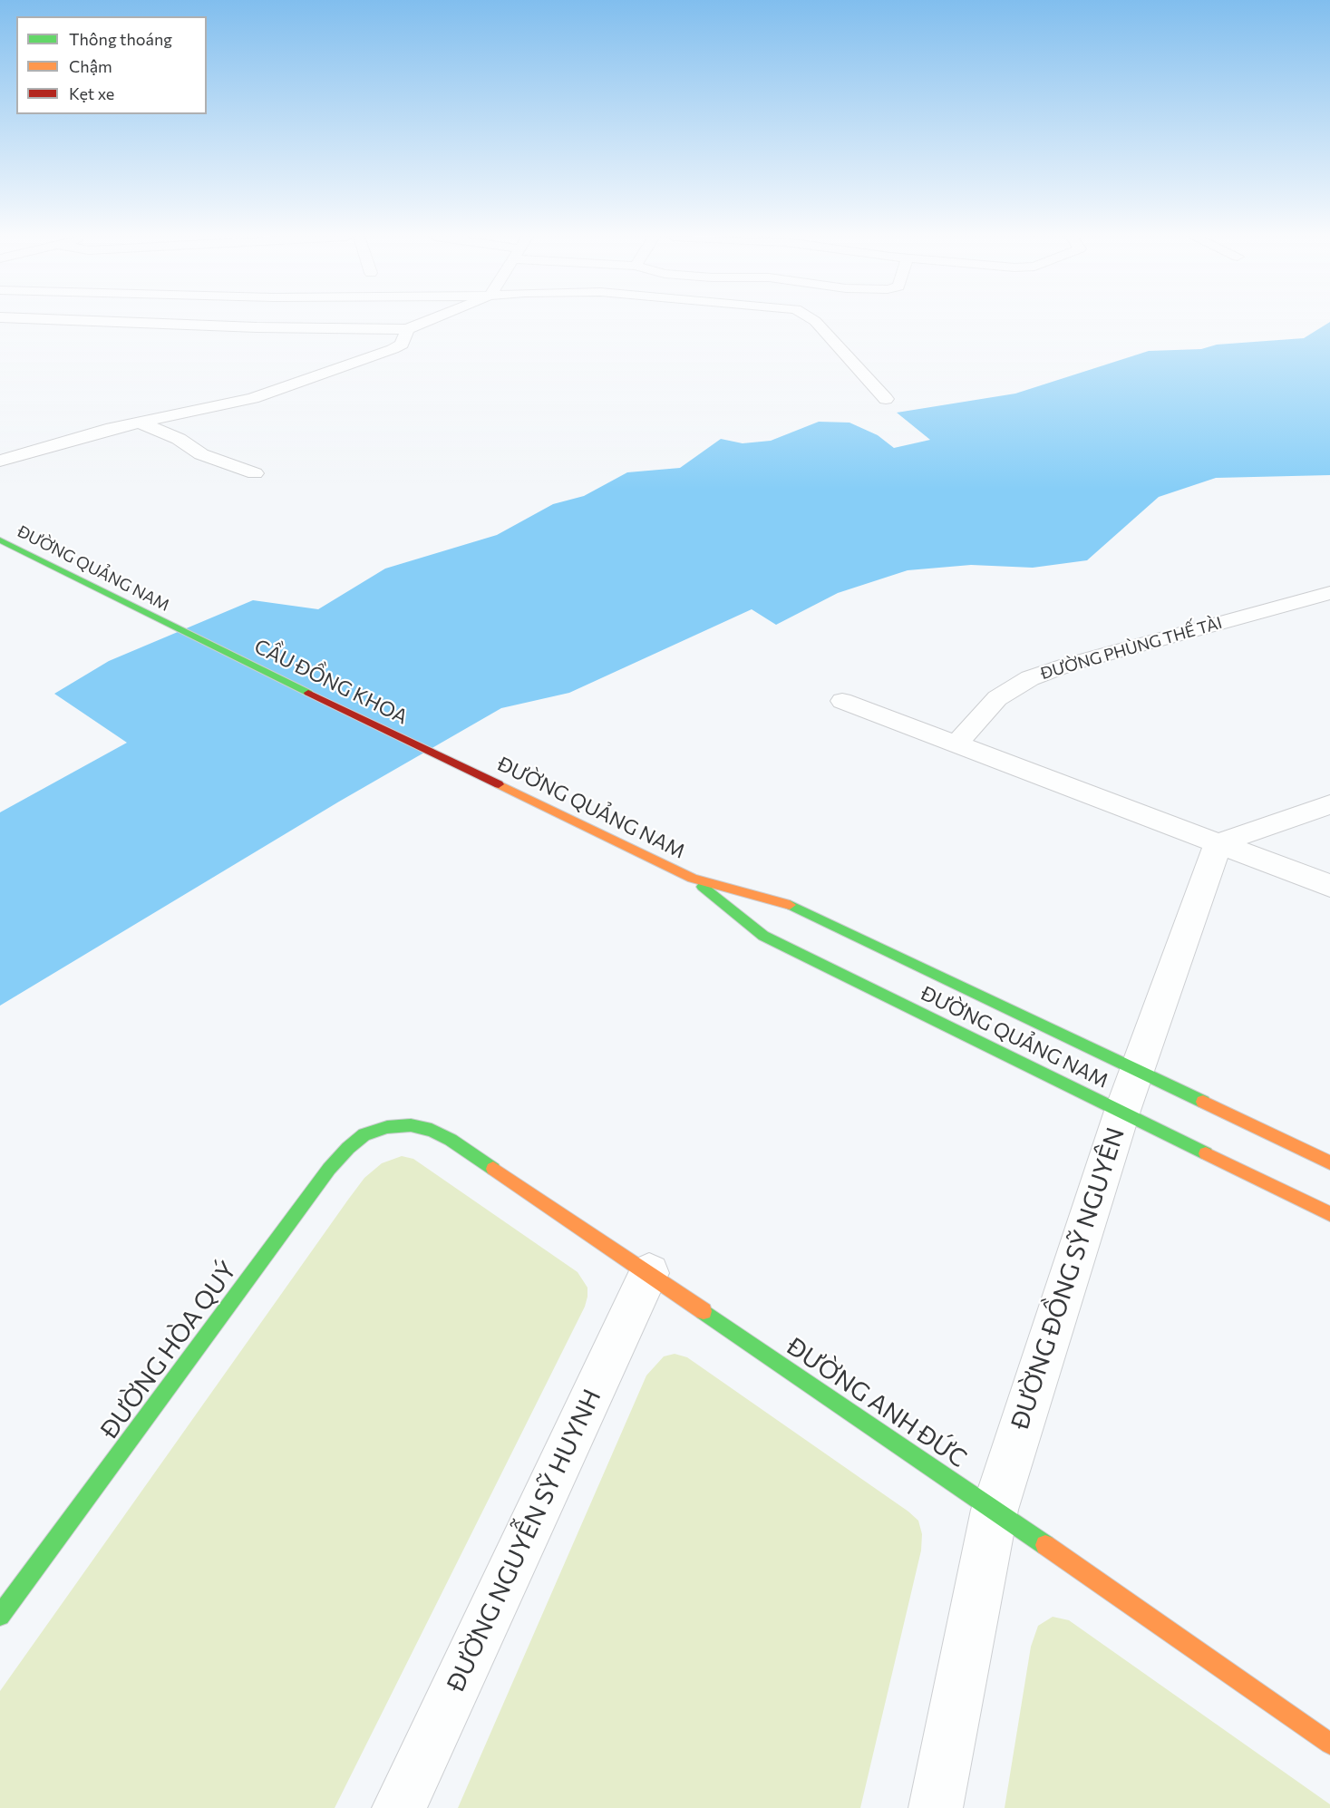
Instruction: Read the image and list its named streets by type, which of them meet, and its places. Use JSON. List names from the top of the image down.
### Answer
{
  "streets": {
    "main road": [
      "ĐƯỜNG QUẢNG NAM",
      "CẦU ĐỒNG KHOA",
      "ĐƯỜNG HÒA QUÝ",
      "ĐƯỜNG ANH ĐỨC"
    ],
    "street": ["ĐƯỜNG PHÙNG THẾ TÀI", "ĐƯỜNG ĐỒNG SỸ NGUYÊN", "ĐƯỜNG NGUYỄN SỸ HUYNH"]
  },
  "crossings": [
    ["ĐƯỜNG QUẢNG NAM", "CẦU ĐỒNG KHOA"],
    ["ĐƯỜNG QUẢNG NAM", "ĐƯỜNG ĐỒNG SỸ NGUYÊN"],
    ["ĐƯỜNG ĐỒNG SỸ NGUYÊN", "ĐƯỜNG ANH ĐỨC"],
    ["ĐƯỜNG HÒA QUÝ", "ĐƯỜNG ANH ĐỨC"],
    ["ĐƯỜNG ANH ĐỨC", "ĐƯỜNG NGUYỄN SỸ HUYNH"]
  ],
  "legend": ["Thông thoáng", "Chậm", "Kẹt xe"]
}
